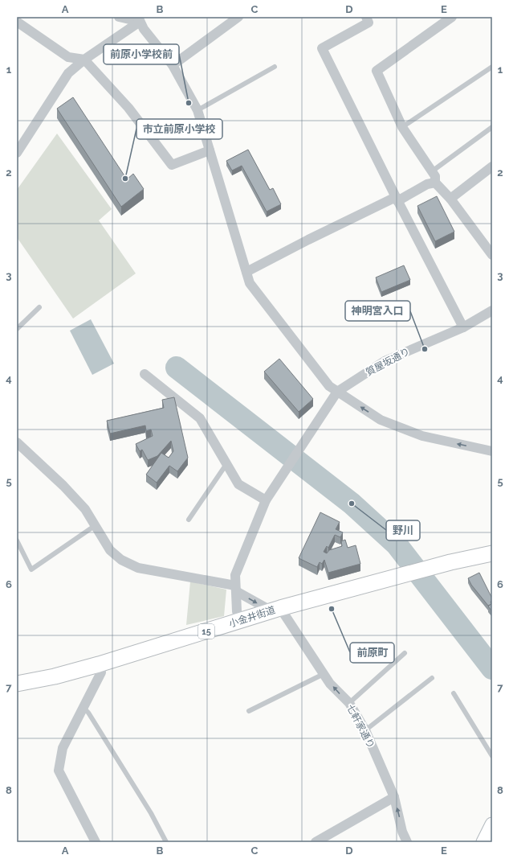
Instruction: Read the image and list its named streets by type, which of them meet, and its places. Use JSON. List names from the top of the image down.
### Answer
{
  "streets": {
    "main road": ["小金井街道", "15"],
    "street": ["質屋坂通り", "七軒家通り"]
  },
  "crossings": [
    ["小金井街道", "七軒家通り"]
  ],
  "places": [
    "前原小学校前",
    "市立前原小学校",
    "神明宮入口",
    "野川",
    "前原町"
  ],
  "grid": {
    "columns": [
      "A",
      "B",
      "C",
      "D",
      "E"
    ],
    "rows": [
      "1",
      "2",
      "3",
      "4",
      "5",
      "6",
      "7",
      "8"
    ]
  }
}
